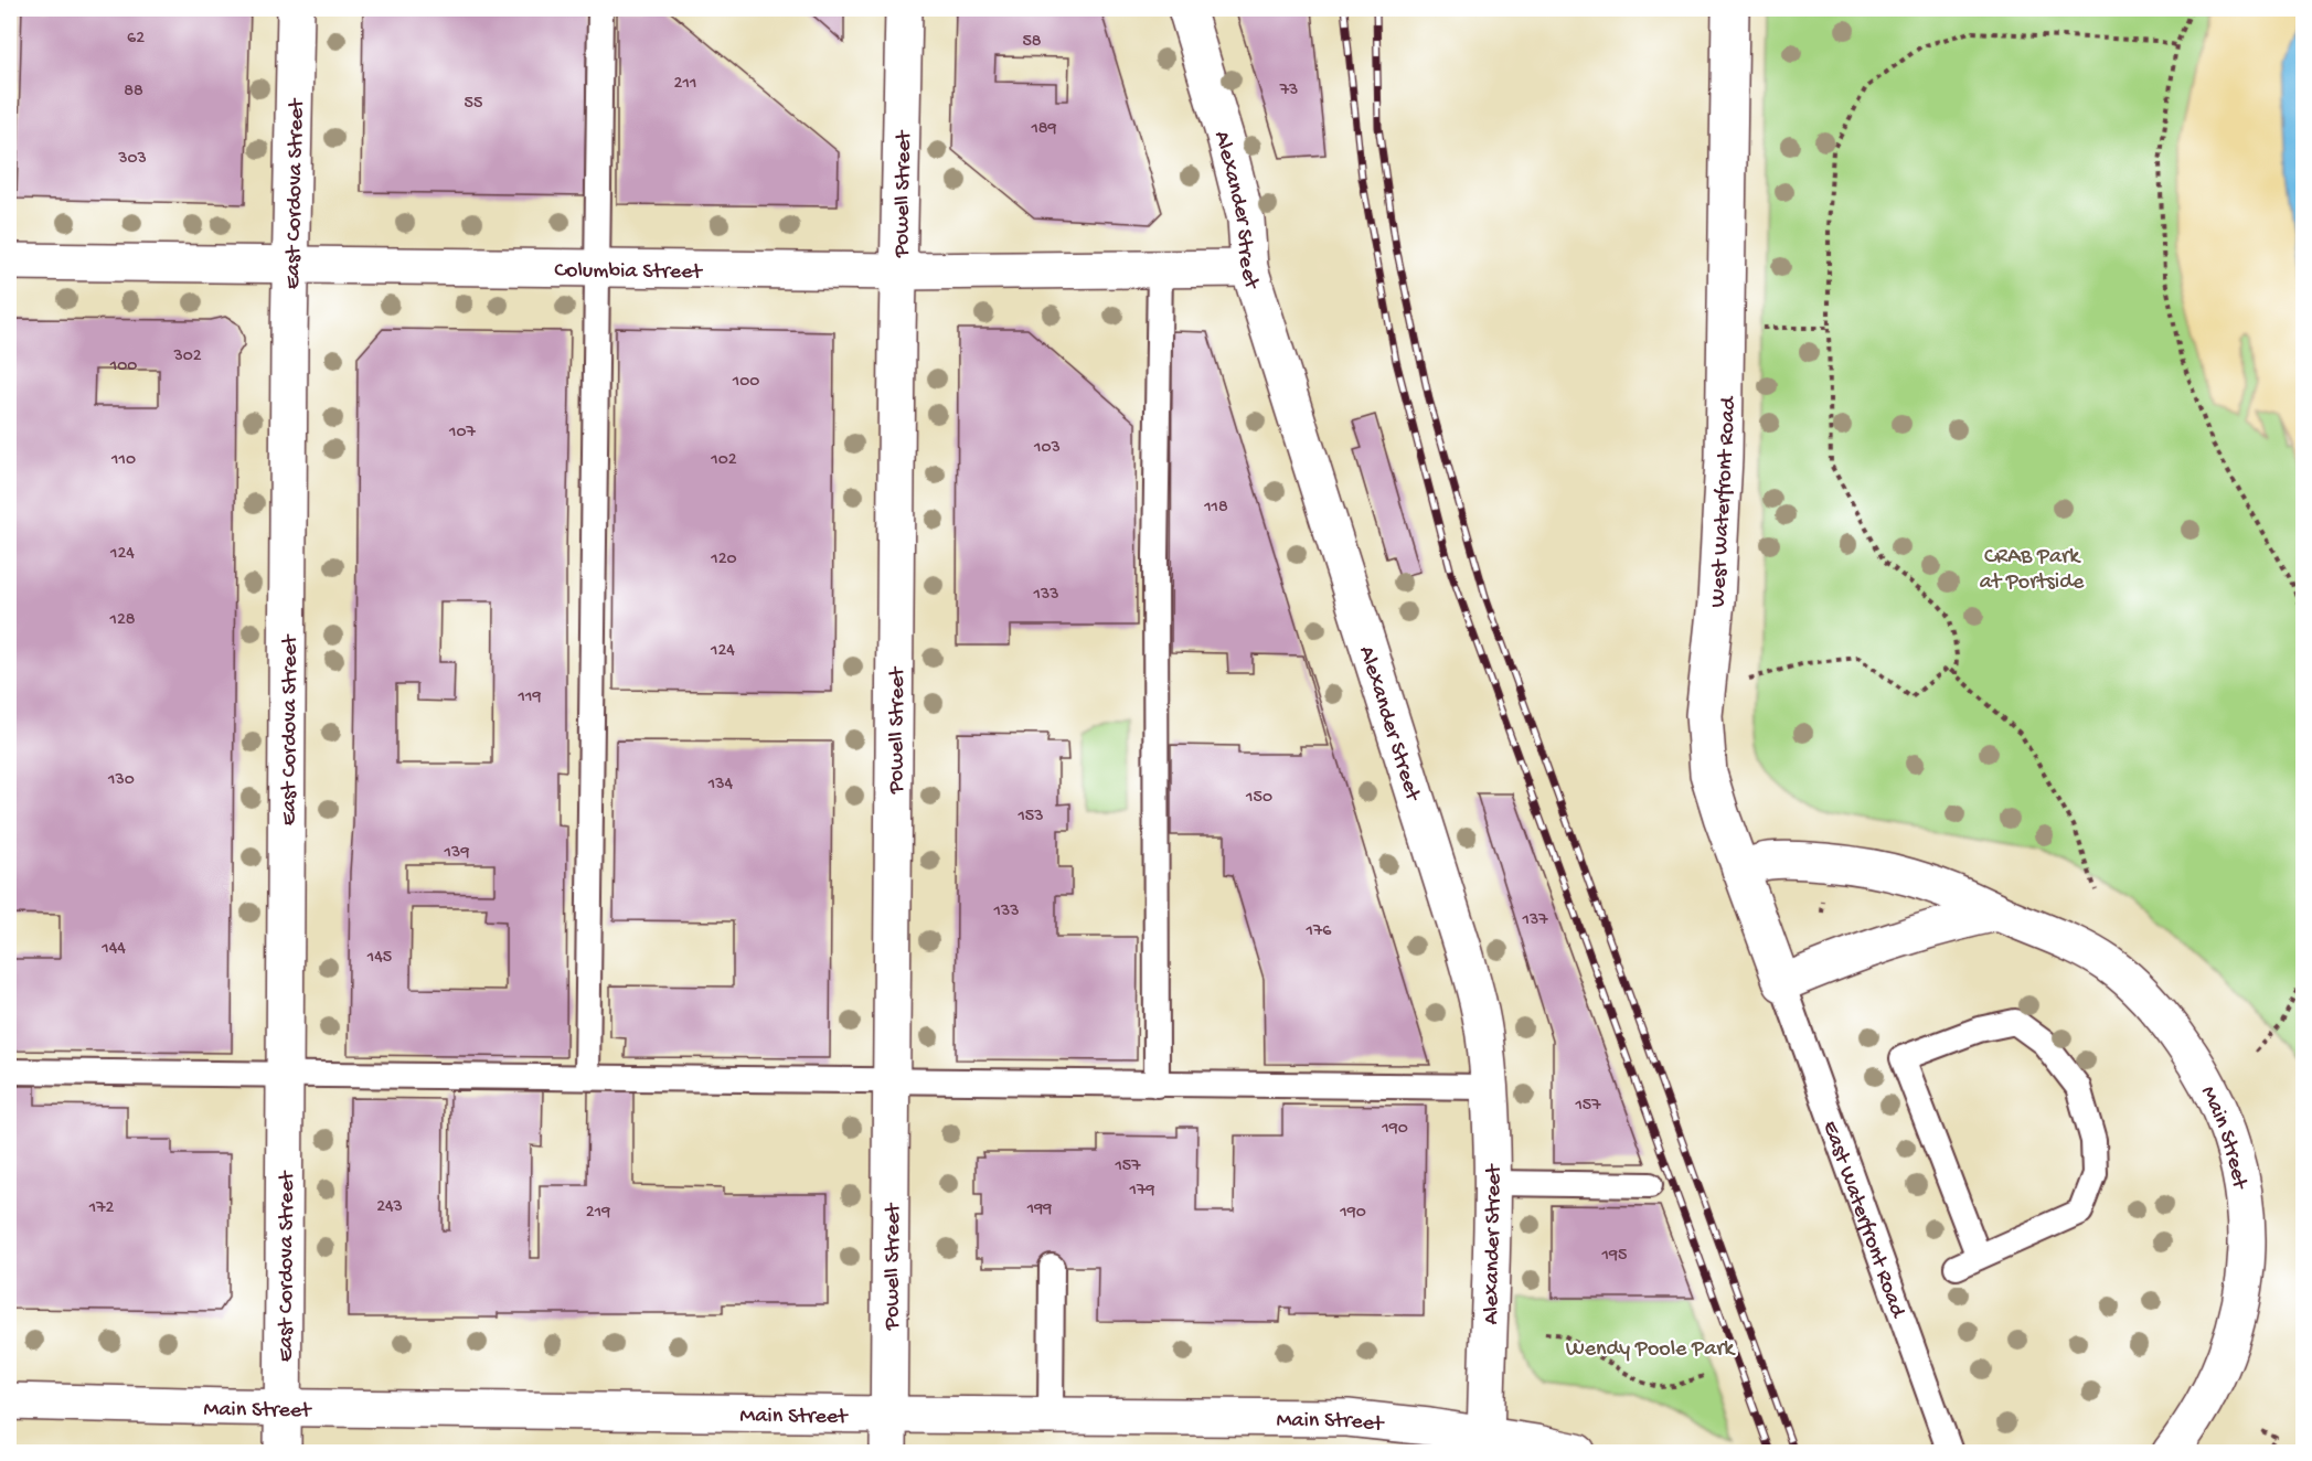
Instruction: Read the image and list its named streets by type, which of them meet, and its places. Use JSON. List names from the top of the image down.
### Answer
{
  "streets": {
    "street": [
      "East Cordova Street",
      "Powell Street",
      "Alexander Street",
      "Columbia Street",
      "West Waterfront Road",
      "Main Street"
    ],
    "lane": ["East Waterfront Road"]
  },
  "crossings": [
    ["East Cordova Street", "Columbia Street"],
    ["East Cordova Street", "Main Street"],
    ["Powell Street", "Columbia Street"],
    ["Powell Street", "Main Street"],
    ["Alexander Street", "Columbia Street"],
    ["Alexander Street", "Main Street"],
    ["West Waterfront Road", "Main Street"],
    ["West Waterfront Road", "East Waterfront Road"]
  ],
  "parks": ["CRAB Park at Portside", "Wendy Poole Park"],
  "house_numbers": [
    "62",
    "58",
    "211",
    "73",
    "88",
    "55",
    "189",
    "303",
    "302",
    "100",
    "100",
    "107",
    "103",
    "110",
    "102",
    "118",
    "124",
    "120",
    "133",
    "128",
    "124",
    "119",
    "130",
    "134",
    "150",
    "153",
    "139",
    "133",
    "137",
    "176",
    "144",
    "145",
    "157",
    "190",
    "157",
    "179",
    "243",
    "172",
    "199",
    "219",
    "190",
    "195"
  ]
}
